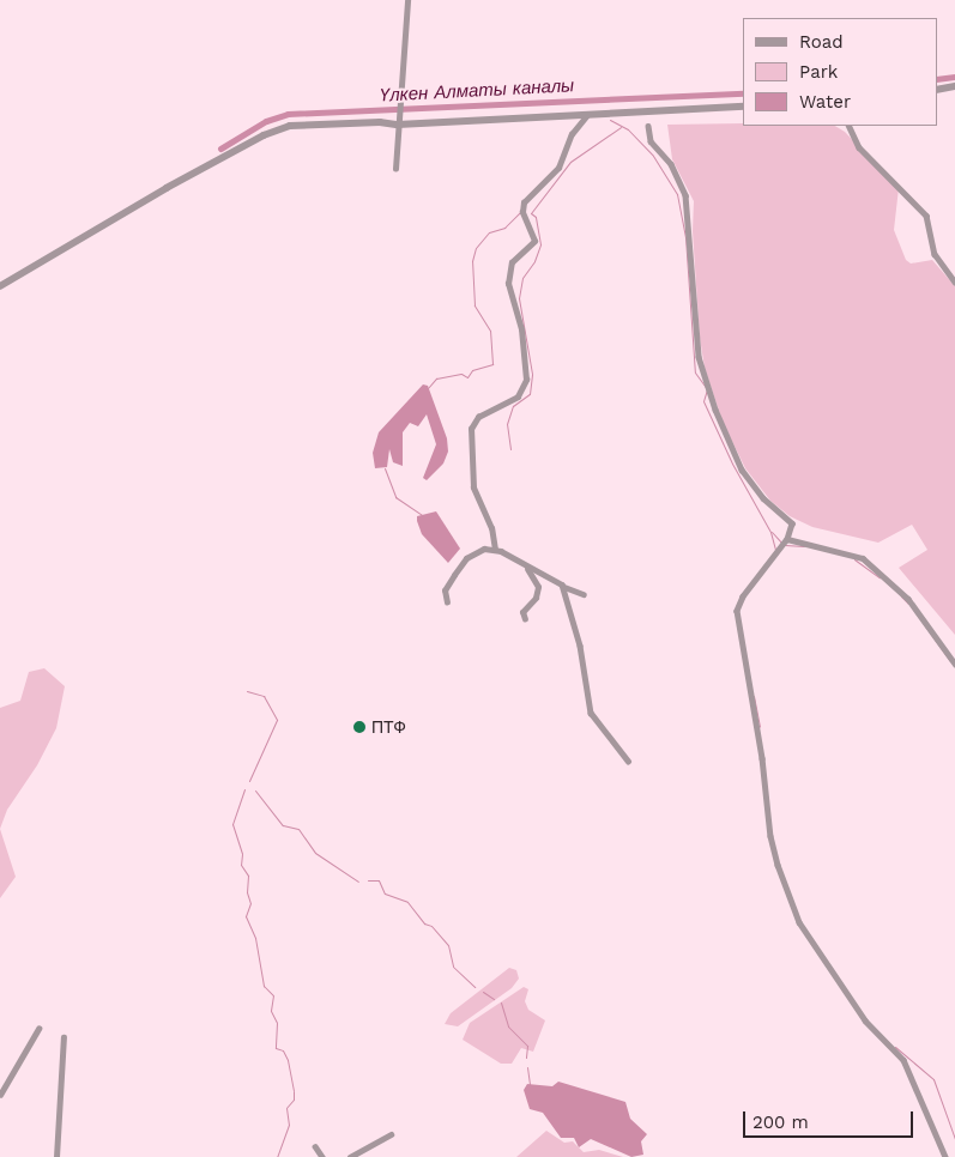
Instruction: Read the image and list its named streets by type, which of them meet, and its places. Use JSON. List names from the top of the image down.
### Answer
{
  "water": ["Үлкен Алматы каналы"],
  "places": ["ПТФ"],
  "legend": ["Road", "Park", "Water"],
  "scale_bar": "200 m"
}
